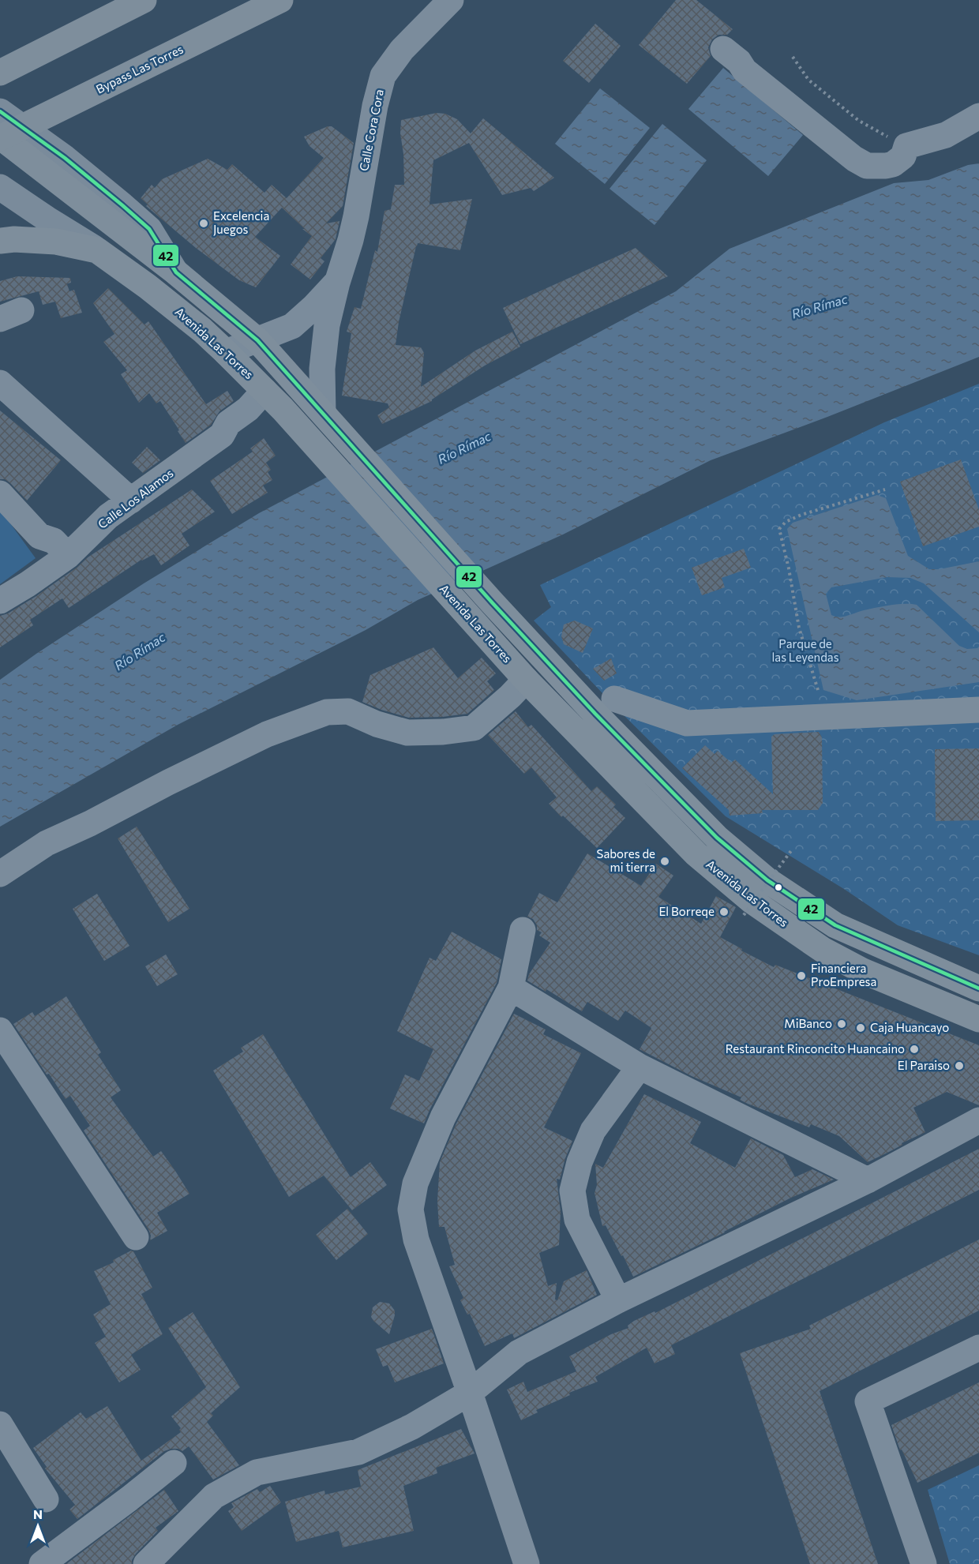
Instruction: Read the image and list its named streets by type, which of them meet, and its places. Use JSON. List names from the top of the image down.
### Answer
{
  "streets": {
    "highway": ["Bypass Las Torres", "Avenida Las Torres"],
    "street": ["Calle Cora Cora", "Calle Los Alamos"]
  },
  "crossings": [
    ["Calle Cora Cora", "Avenida Las Torres"],
    ["Avenida Las Torres", "Calle Los Alamos"]
  ],
  "water": ["Río Rímac"],
  "parks": ["Parque de las Leyendas"],
  "places": [
    "Excelencia Juegos",
    "Sabores de mi tierra",
    "El Borreqe",
    "Financiera ProEmpresa",
    "MiBanco",
    "Caja Huancayo",
    "Restaurant Rinconcito Huancaino",
    "El Paraiso"
  ],
  "lines": ["transit line 42"],
  "north": "top"
}
